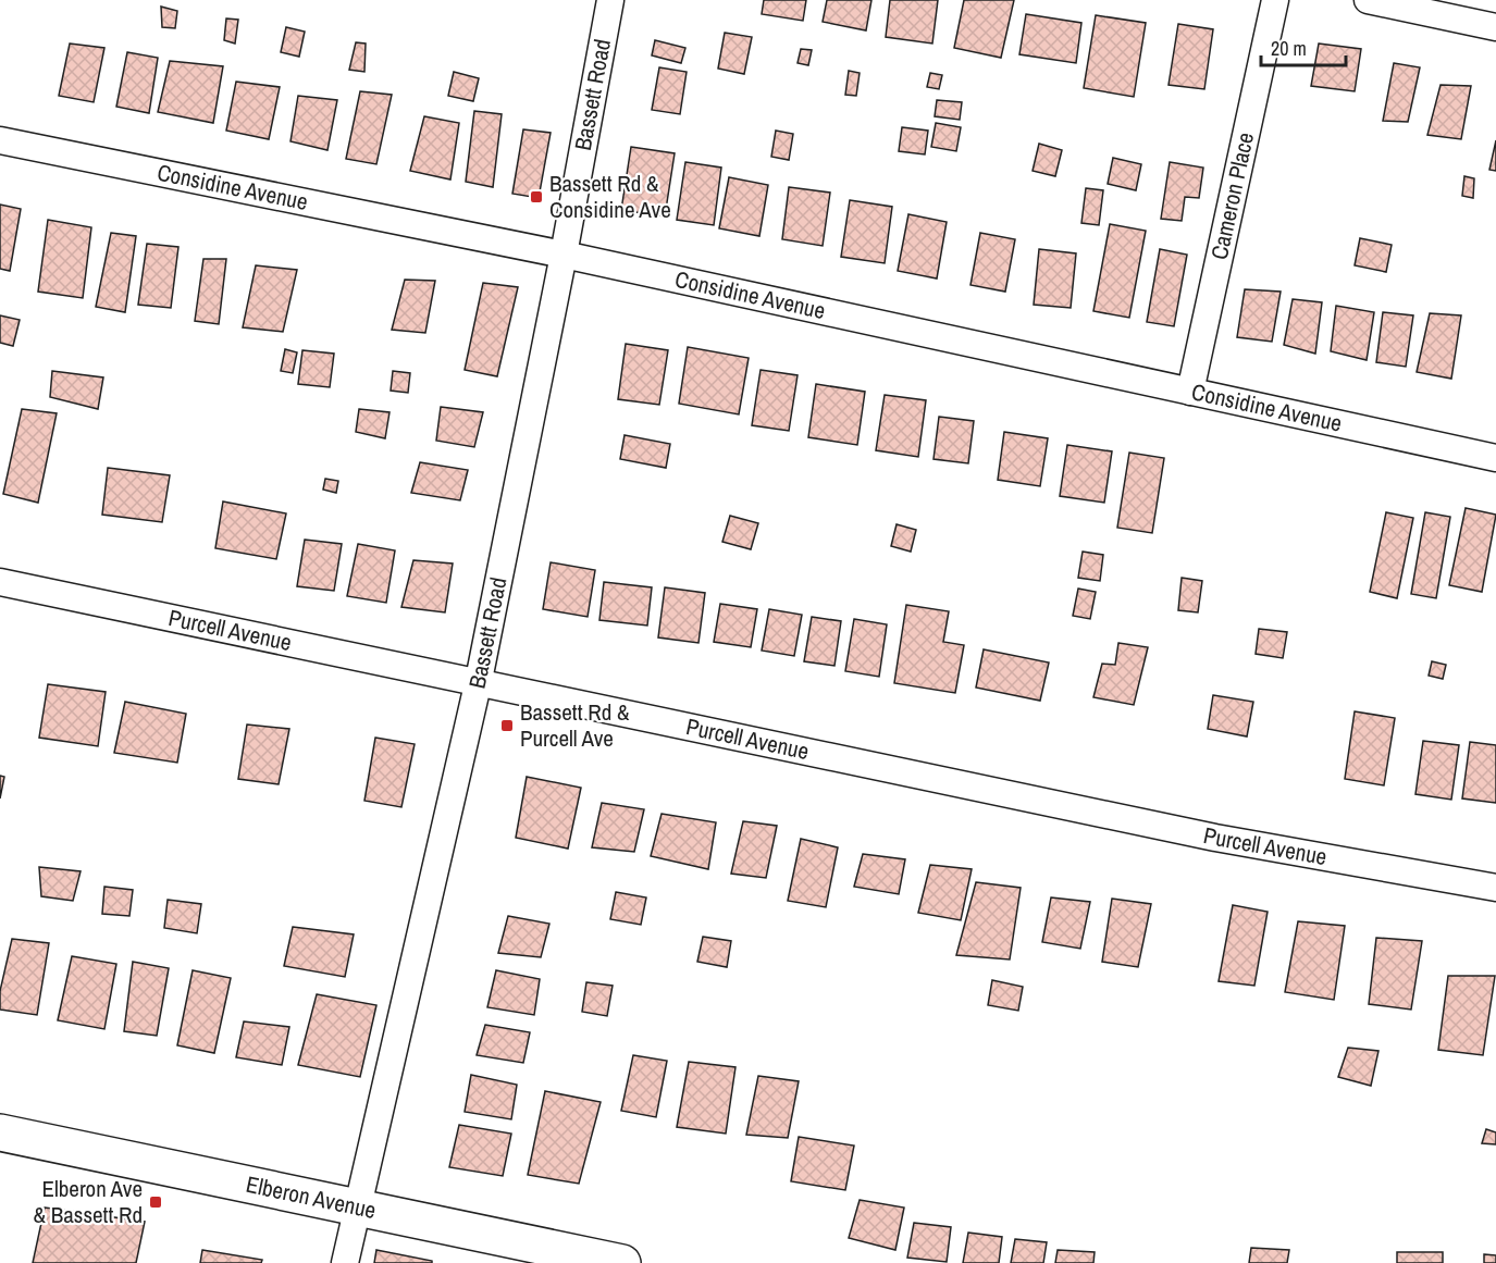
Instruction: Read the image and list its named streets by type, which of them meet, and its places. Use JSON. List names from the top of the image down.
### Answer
{
  "streets": {
    "street": [
      "Bassett Road",
      "Considine Avenue",
      "Cameron Place",
      "Purcell Avenue",
      "Elberon Avenue"
    ]
  },
  "crossings": [
    ["Bassett Road", "Considine Avenue"],
    ["Bassett Road", "Purcell Avenue"],
    ["Bassett Road", "Elberon Avenue"],
    ["Considine Avenue", "Cameron Place"]
  ],
  "places": {
    "transit": ["Bassett Rd & Considine Ave", "Bassett Rd & Purcell Ave", "Elberon Ave & Bassett Rd"]
  },
  "scale_bar": "20 m"
}
